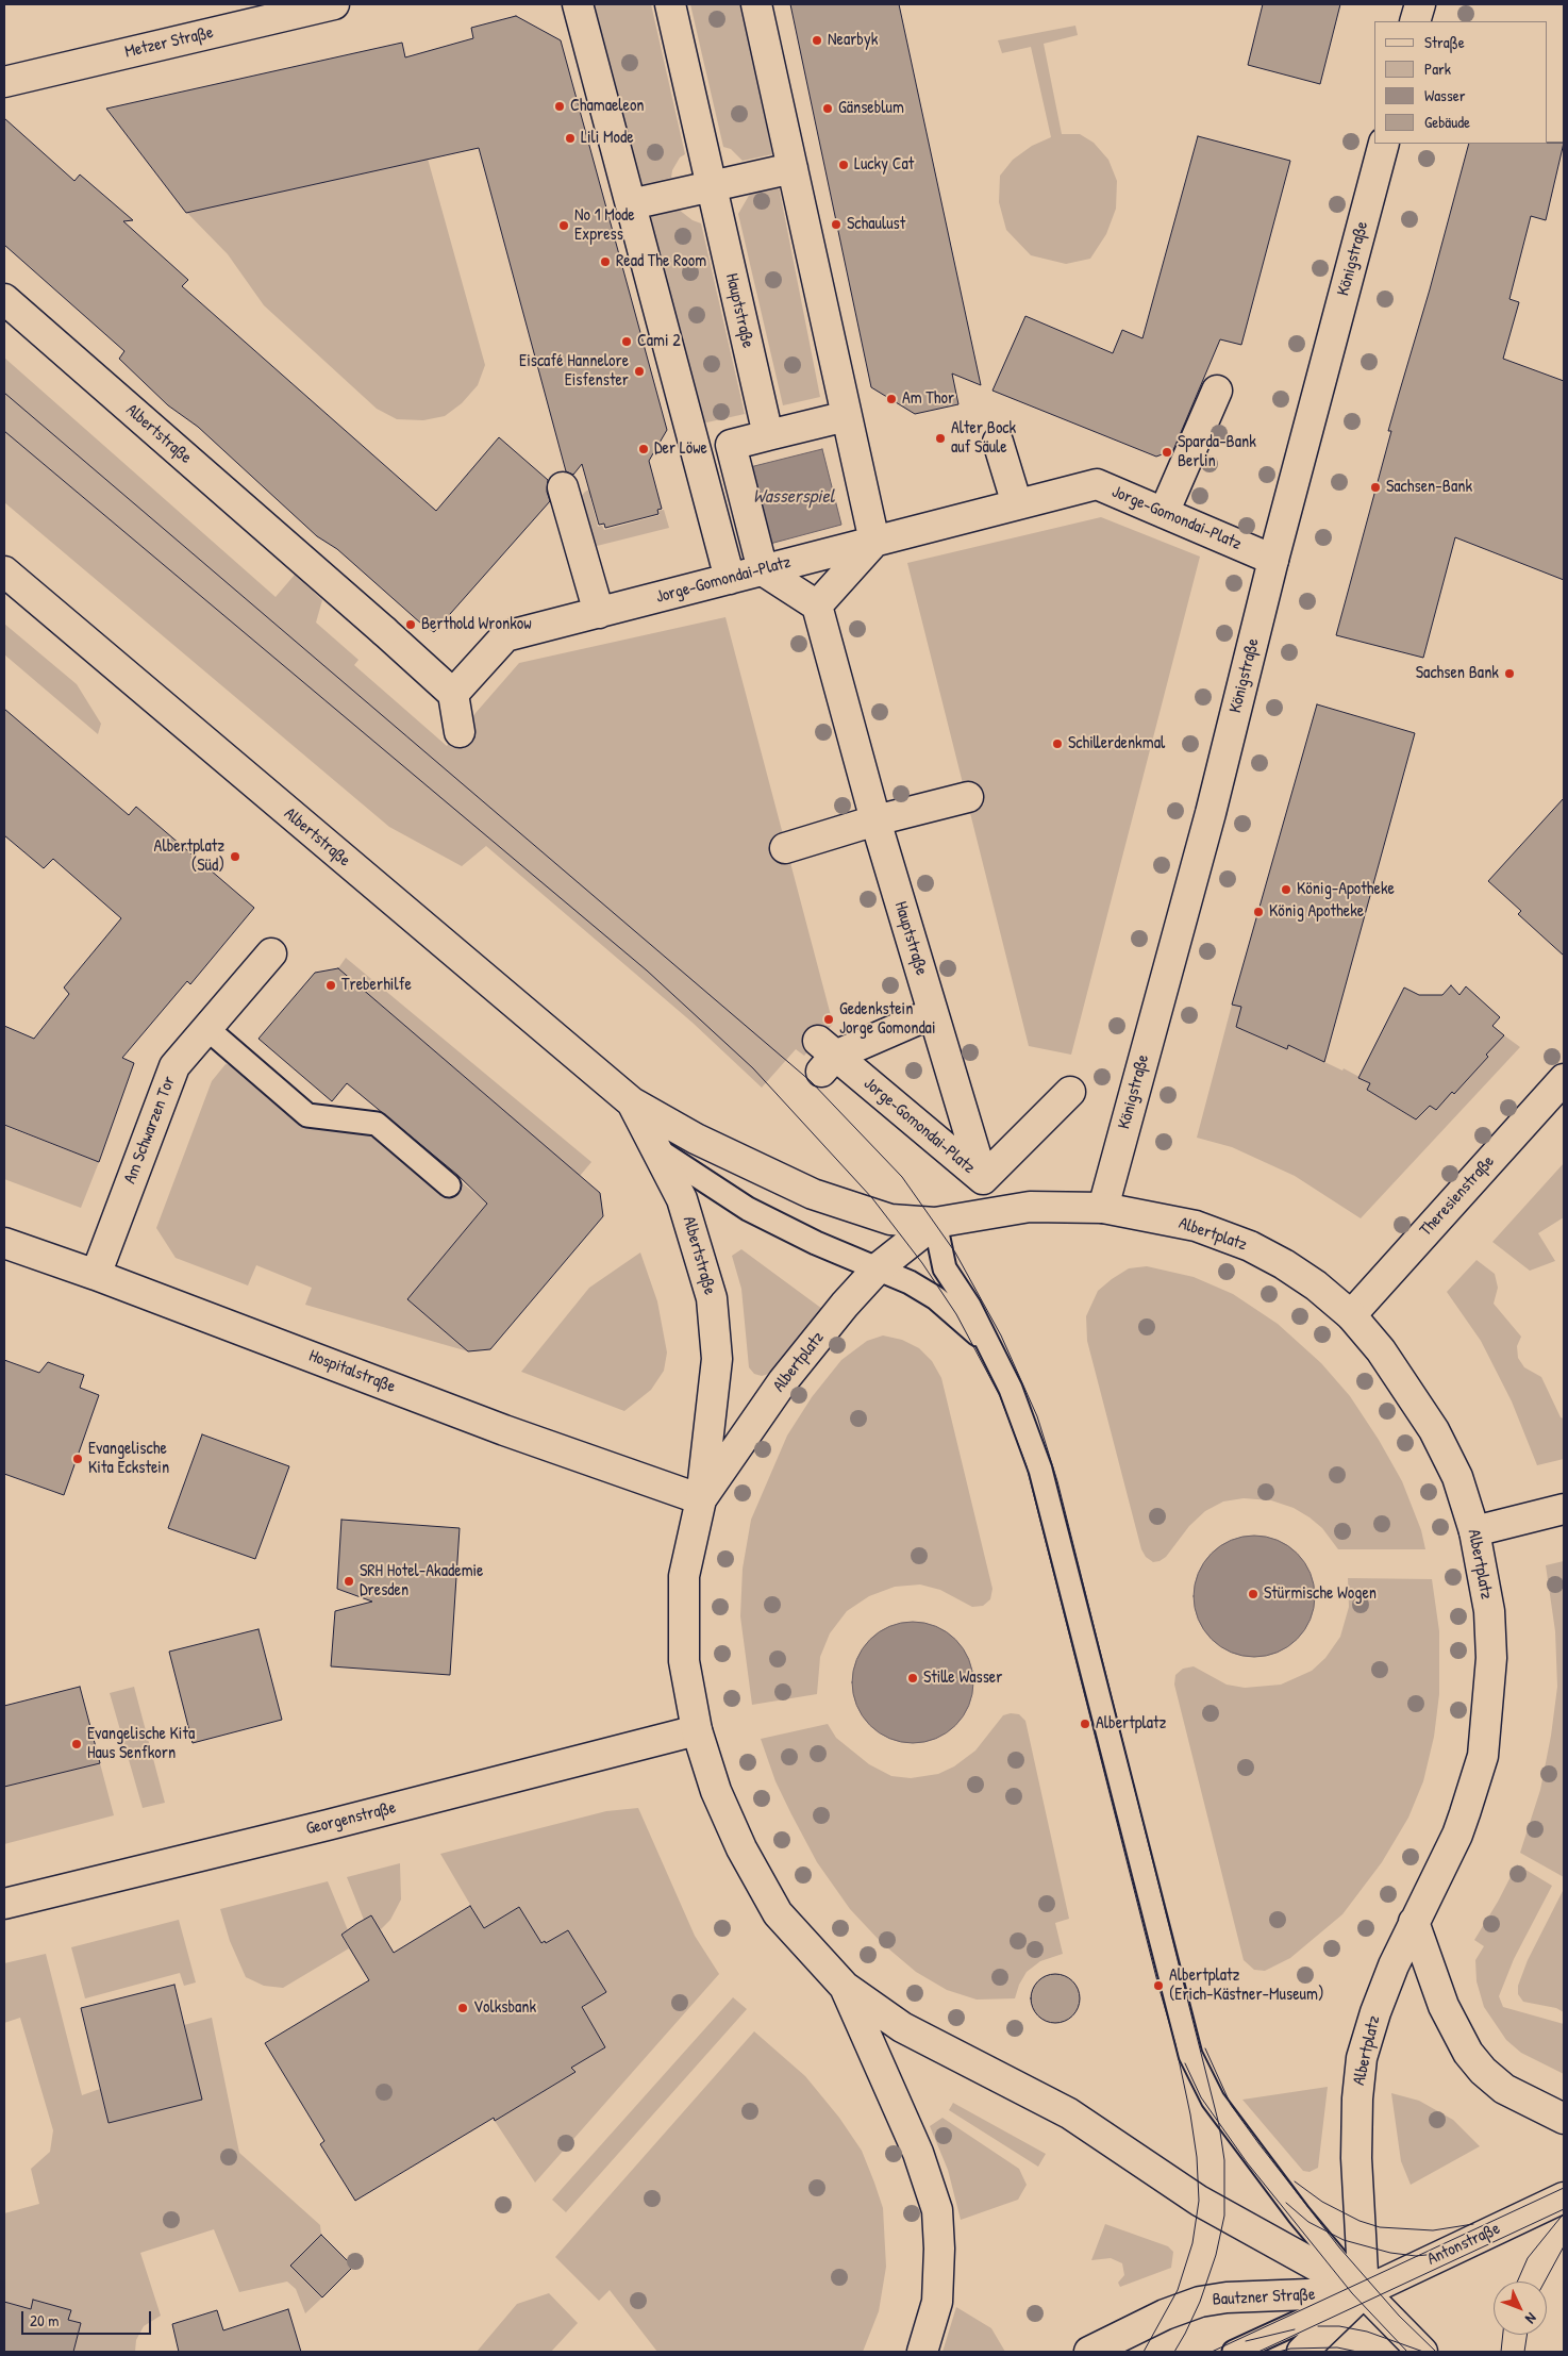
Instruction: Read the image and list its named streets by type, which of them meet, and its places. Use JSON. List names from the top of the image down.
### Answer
{
  "streets": {
    "street": [
      "Metzer Straße",
      "Königstraße",
      "Hauptstraße",
      "Albertstraße",
      "Jorge-Gomondai-Platz",
      "Am Schwarzen Tor",
      "Theresienstraße",
      "Albertplatz",
      "Hospitalstraße",
      "Georgenstraße",
      "Antonstraße",
      "Bautzner Straße"
    ]
  },
  "crossings": [
    ["Königstraße", "Jorge-Gomondai-Platz"],
    ["Königstraße", "Albertplatz"],
    ["Hauptstraße", "Jorge-Gomondai-Platz"],
    ["Albertstraße", "Jorge-Gomondai-Platz"],
    ["Albertstraße", "Albertplatz"],
    ["Am Schwarzen Tor", "Hospitalstraße"],
    ["Theresienstraße", "Albertplatz"],
    ["Albertplatz", "Hospitalstraße"],
    ["Albertplatz", "Georgenstraße"],
    ["Albertplatz", "Antonstraße"],
    ["Albertplatz", "Bautzner Straße"],
    ["Antonstraße", "Bautzner Straße"]
  ],
  "water": ["Wasserspiel"],
  "places": [
    "Nearbyk",
    "Chamaeleon",
    "Gänseblum",
    "Lili Mode",
    "Lucky Cat",
    "Schaulust",
    "No 1 Mode Express",
    "Read The Room",
    "Cami 2",
    "Eiscafé Hannelore Eisfenster",
    "Am Thor",
    "Alter Bock auf Säule",
    "Der Löwe",
    "Sparda-Bank Berlin",
    "Sachsen-Bank",
    "Berthold Wronkow",
    "Sachsen Bank",
    "Schillerdenkmal",
    "Albertplatz (Süd)",
    "König-Apotheke",
    "König Apotheke",
    "Treberhilfe",
    "Gedenkstein Jorge Gomondai",
    "Evangelische Kita Eckstein",
    "SRH Hotel-Akademie Dresden",
    "Stürmische Wogen",
    "Stille Wasser",
    "Albertplatz",
    "Evangelische Kita Haus Senfkorn",
    "Albertplatz (Erich-Kästner-Museum)",
    "Volksbank"
  ],
  "legend": [
    "Straße",
    "Park",
    "Wasser",
    "Gebäude"
  ],
  "scale_bar": "20 m",
  "north": "bottom right"
}
